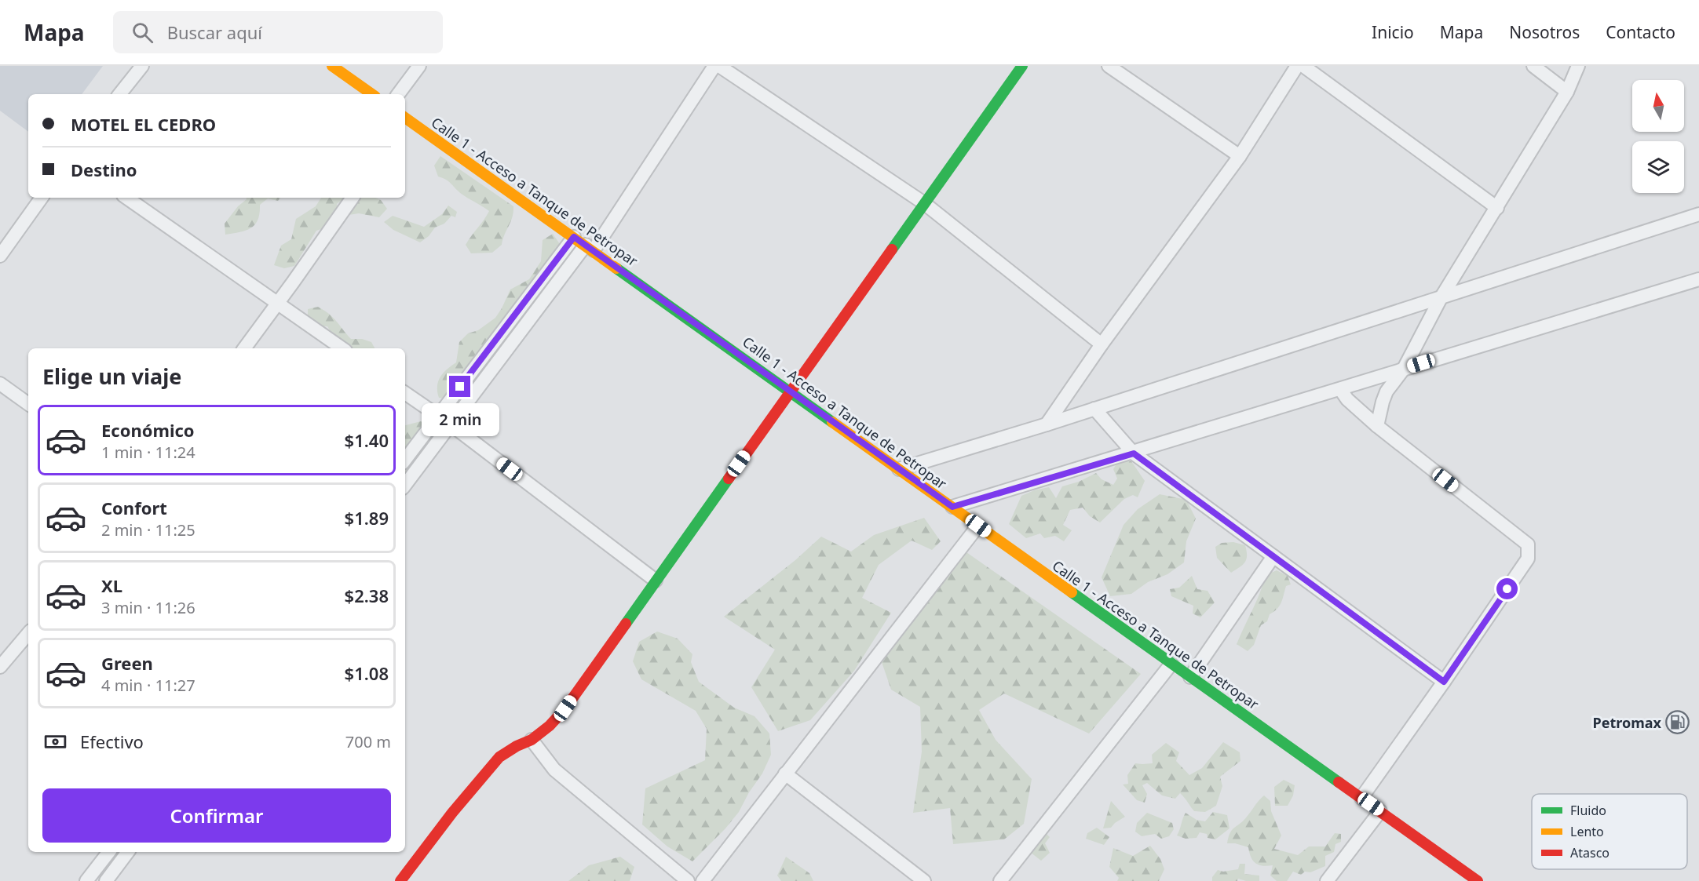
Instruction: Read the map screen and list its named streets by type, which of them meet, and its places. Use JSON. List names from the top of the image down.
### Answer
{
  "streets": {
    "street": ["Calle 1 - Acceso a Tanque de Petropar"]
  },
  "places": {
    "fuel station": ["Petromax"]
  },
  "legend": ["Fluido", "Lento", "Atasco"],
  "north": "top",
  "page": {
    "header": "Mapa",
    "search": "Buscar aquí",
    "nav": [
      "Inicio",
      "Mapa",
      "Nosotros",
      "Contacto"
    ],
    "banner": ["MOTEL EL CEDRO", "Destino"],
    "heading": "Elige un viaje",
    "bubble": "2 min",
    "list": [
      {
        "name": "Económico",
        "note": "1 min · 11:24",
        "value": "$1.40"
      },
      {
        "name": "Confort",
        "note": "2 min · 11:25",
        "value": "$1.89"
      },
      {
        "name": "XL",
        "note": "3 min · 11:26",
        "value": "$2.38"
      },
      {
        "name": "Green",
        "note": "4 min · 11:27",
        "value": "$1.08"
      }
    ],
    "pay": ["Efectivo", "700 m"],
    "buttons": "Confirmar"
  }
}
